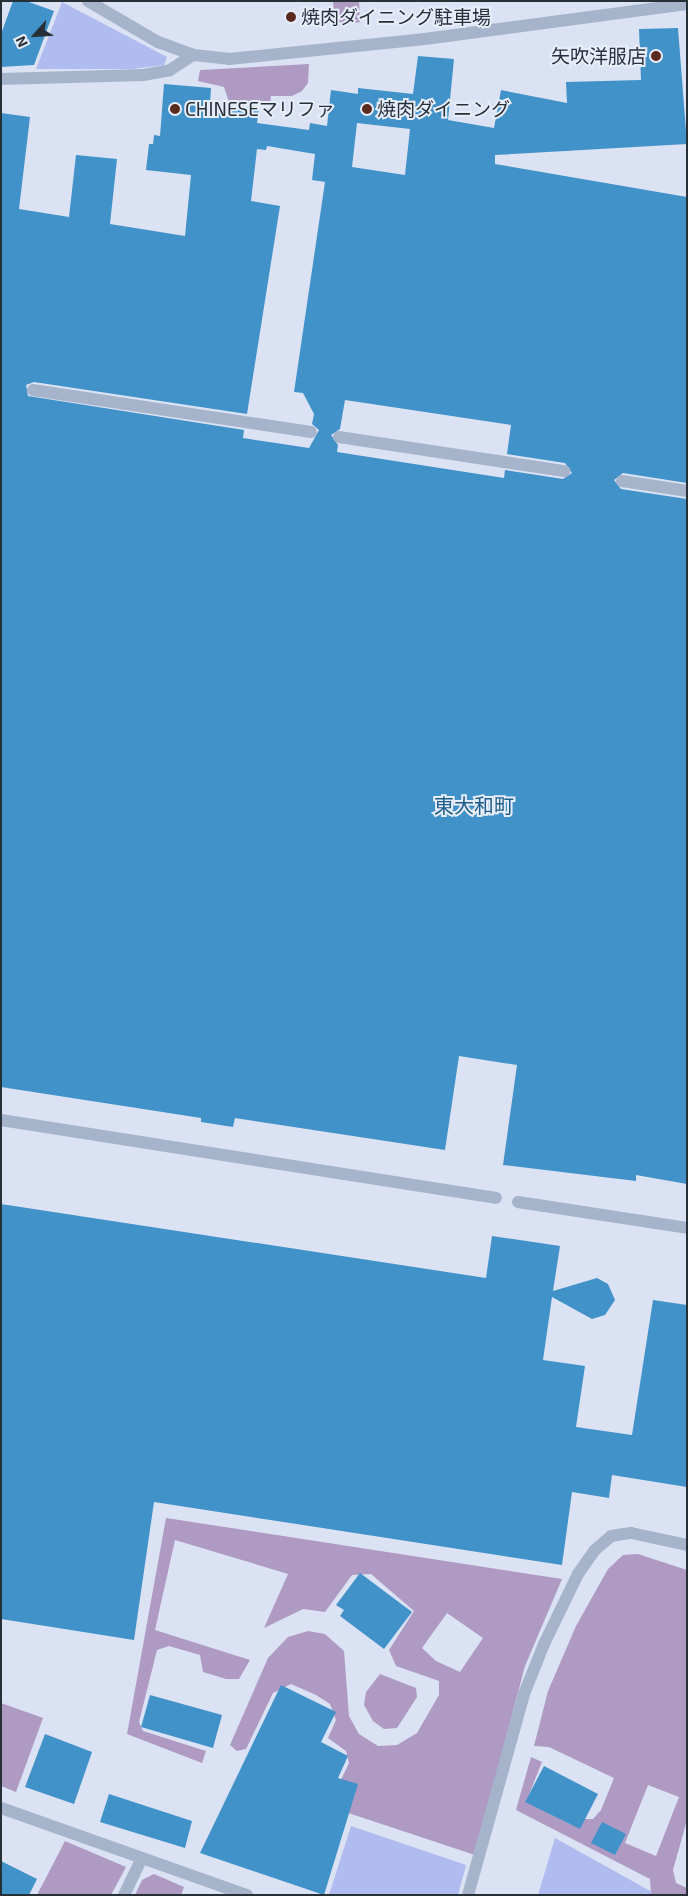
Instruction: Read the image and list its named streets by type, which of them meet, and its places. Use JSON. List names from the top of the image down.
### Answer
{
  "districts": ["東大和町"],
  "places": [
    "焼肉ダイニング駐車場",
    "矢吹洋服店",
    "CHINESEマリファ",
    "焼肉ダイニング"
  ],
  "north": "bottom left"
}
